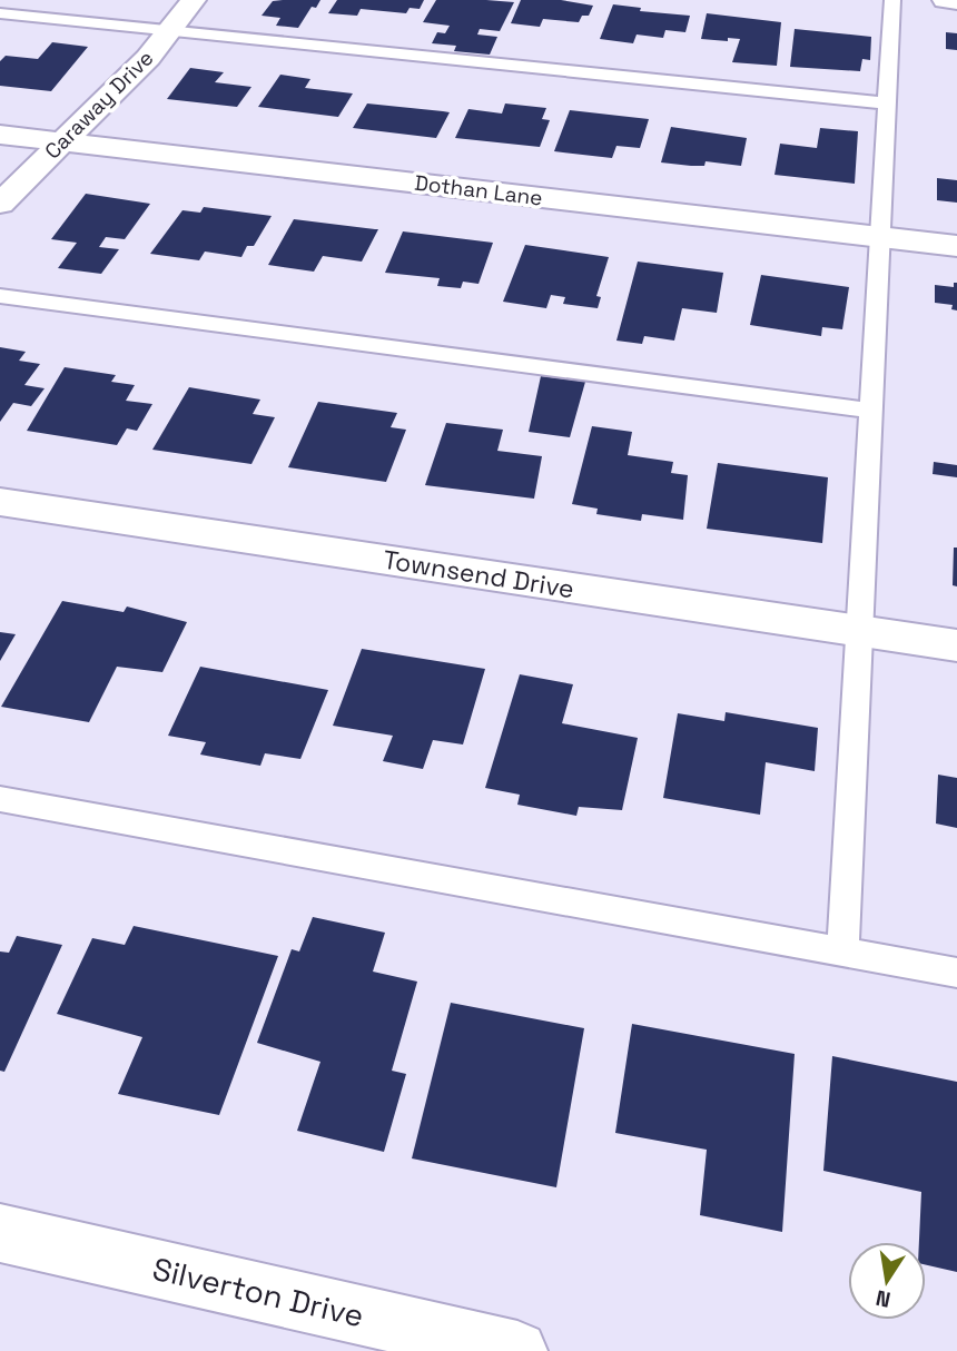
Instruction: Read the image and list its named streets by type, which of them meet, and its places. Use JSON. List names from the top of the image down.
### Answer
{
  "streets": {
    "street": [
      "Caraway Drive",
      "Dothan Lane",
      "Townsend Drive",
      "Silverton Drive"
    ]
  },
  "crossings": [
    ["Caraway Drive", "Dothan Lane"]
  ],
  "north": "bottom"
}
